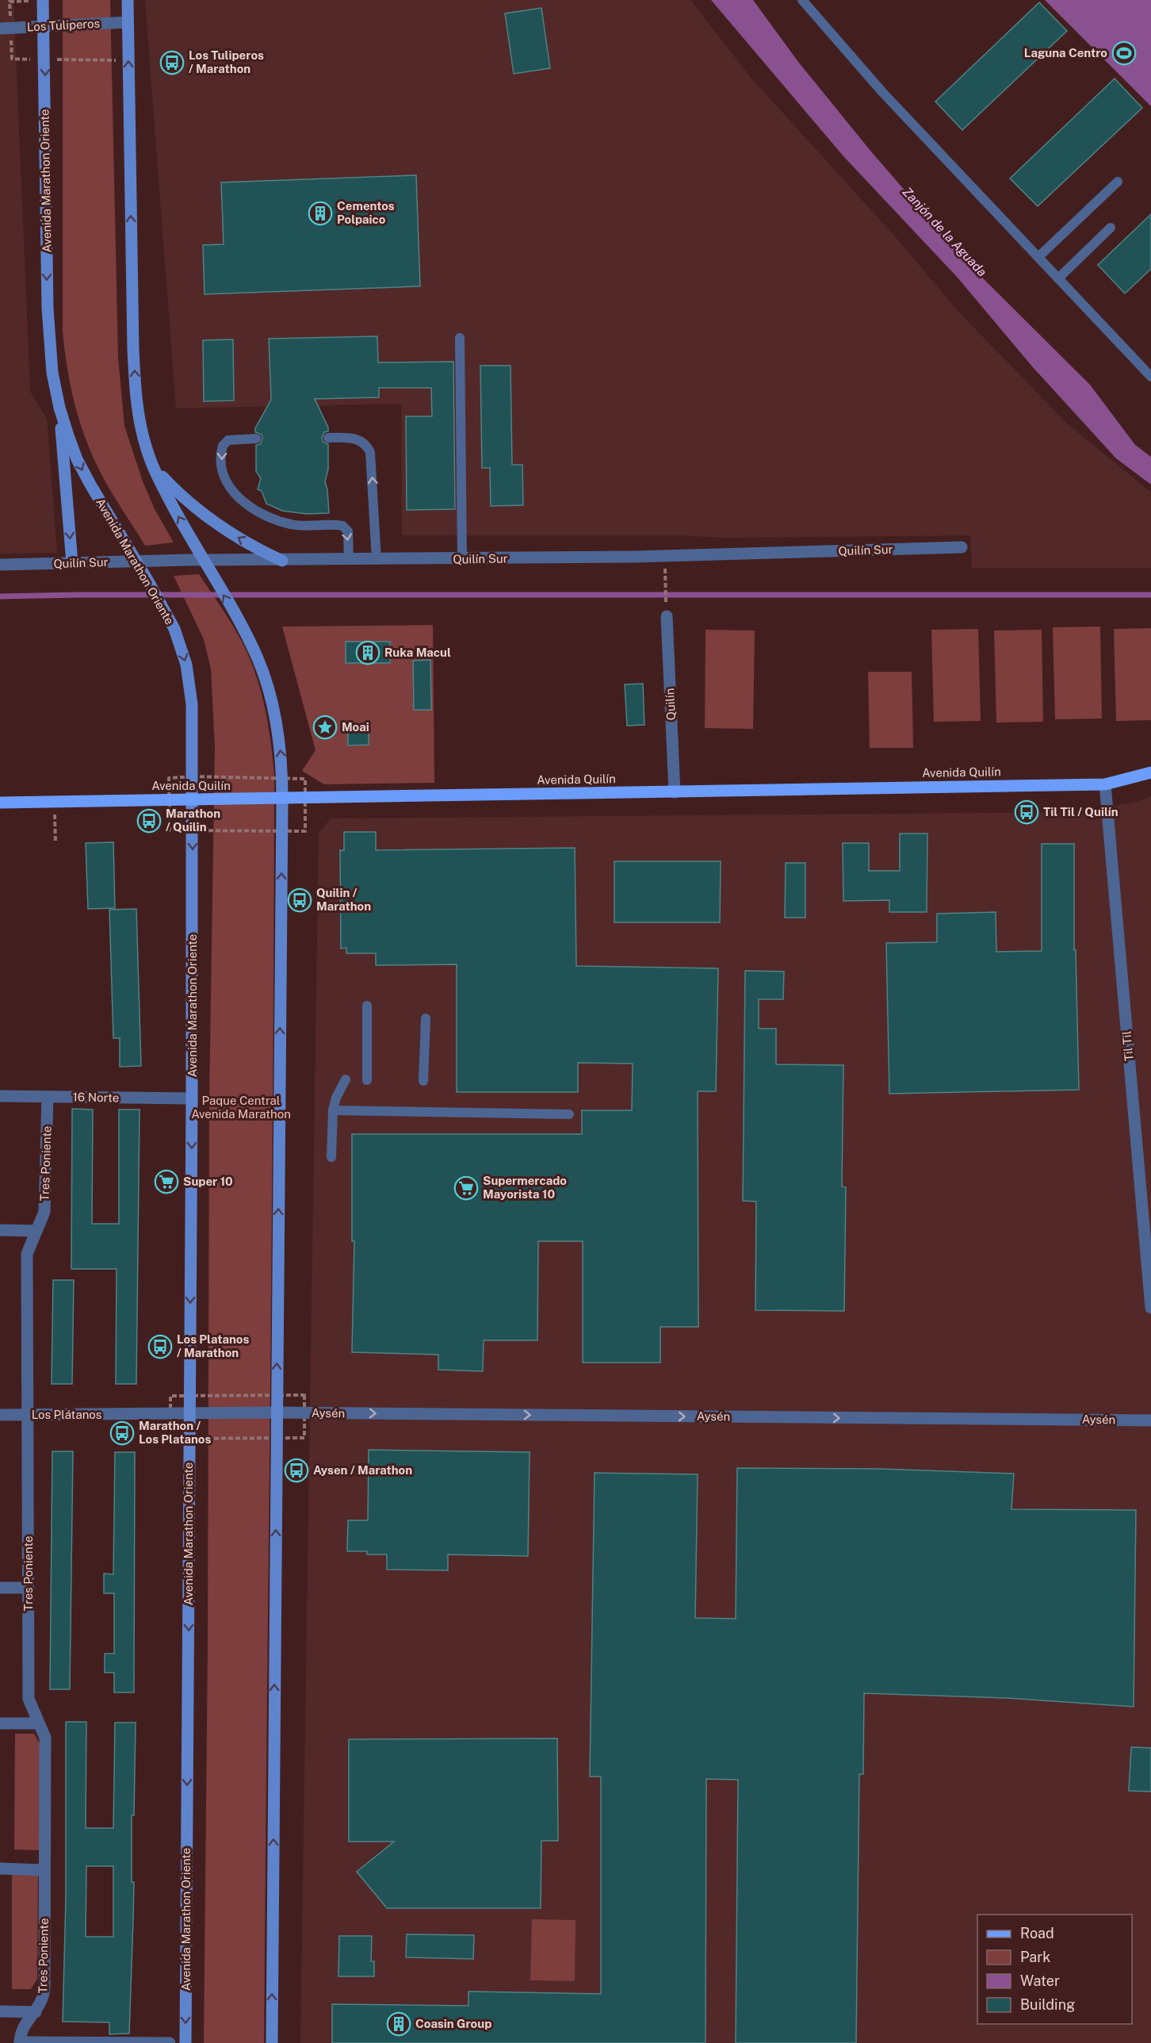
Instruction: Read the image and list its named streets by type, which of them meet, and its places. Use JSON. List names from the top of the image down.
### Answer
{
  "streets": {
    "main road": ["Avenida Marathon Oriente", "Avenida Quilín"],
    "street": [
      "Los Tuliperos",
      "Quilín Sur",
      "Quilín",
      "Til Til",
      "16 Norte",
      "Tres Poniente",
      "Aysén",
      "Los Plátanos"
    ]
  },
  "crossings": [
    ["Los Tuliperos", "Avenida Marathon Oriente"],
    ["Avenida Marathon Oriente", "Quilín Sur"],
    ["Avenida Marathon Oriente", "Avenida Quilín"],
    ["Avenida Marathon Oriente", "16 Norte"],
    ["Avenida Marathon Oriente", "Los Plátanos"],
    ["Quilín", "Avenida Quilín"],
    ["Avenida Quilín", "Til Til"],
    ["16 Norte", "Tres Poniente"],
    ["Tres Poniente", "Los Plátanos"],
    ["Aysén", "Los Plátanos"]
  ],
  "one_way": ["Aysén"],
  "water": ["Zanjón de la Aguada"],
  "parks": ["Paque Central Avenida Marathon"],
  "places": {
    "sports": ["Laguna Centro"],
    "bus stop": [
      "Los Tuliperos / Marathon",
      "Til Til / Quilín",
      "Marathon / Quilin",
      "Quilin / Marathon",
      "Los Platanos / Marathon",
      "Marathon / Los Platanos",
      "Aysen / Marathon"
    ],
    "building": ["Cementos Polpaico", "Ruka Macul", "Coasin Group"],
    "place": ["Moai"],
    "supermarket": ["Super 10", "Supermercado Mayorista 10"]
  },
  "legend": [
    "Road",
    "Park",
    "Water",
    "Building"
  ]
}
